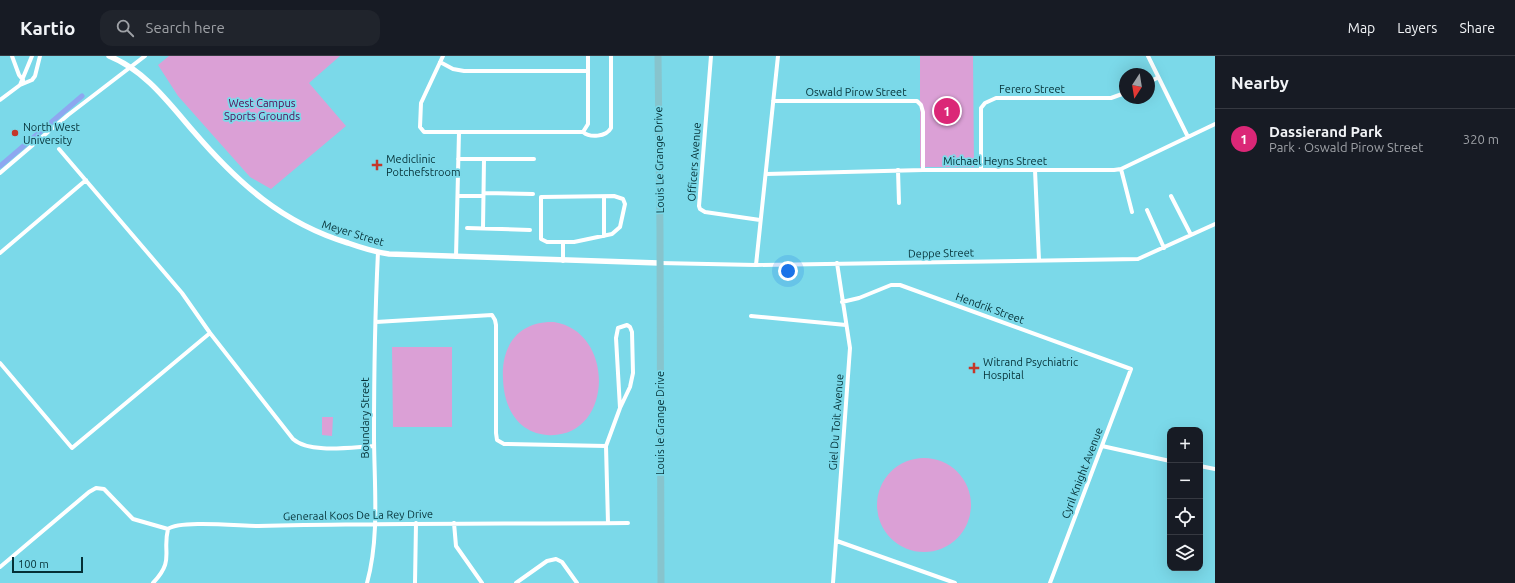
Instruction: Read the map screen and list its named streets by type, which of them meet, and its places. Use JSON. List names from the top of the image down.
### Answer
{
  "streets": {
    "main road": ["Louis Le Grange Drive", "Louis le Grange Drive"],
    "street": [
      "Ferero Street",
      "Oswald Pirow Street",
      "Michael Heyns Street",
      "Officers Avenue",
      "Meyer Street",
      "Deppe Street",
      "Hendrik Street",
      "Boundary Street",
      "Giel Du Toit Avenue",
      "Cyril Knight Avenue",
      "Generaal Koos De La Rey Drive"
    ]
  },
  "crossings": [
    ["Ferero Street", "Michael Heyns Street"],
    ["Oswald Pirow Street", "Michael Heyns Street"],
    ["Louis Le Grange Drive", "Meyer Street"],
    ["Louis Le Grange Drive", "Deppe Street"],
    ["Louis Le Grange Drive", "Louis le Grange Drive"],
    ["Meyer Street", "Deppe Street"],
    ["Meyer Street", "Boundary Street"],
    ["Meyer Street", "Louis le Grange Drive"],
    ["Deppe Street", "Giel Du Toit Avenue"],
    ["Deppe Street", "Louis le Grange Drive"],
    ["Hendrik Street", "Giel Du Toit Avenue"],
    ["Hendrik Street", "Cyril Knight Avenue"],
    ["Boundary Street", "Generaal Koos De La Rey Drive"]
  ],
  "parks": ["West Campus Sports Grounds"],
  "places": {
    "other": ["North West University"],
    "health": ["Mediclinic Potchefstroom", "Witrand Psychiatric Hospital"]
  },
  "scale_bar": "100 m",
  "north": "bottom",
  "page": {
    "header": "Kartio",
    "search": "Search here",
    "nav": ["Map", "Layers", "Share"],
    "heading": "Nearby",
    "pins": "1",
    "list": [
      {
        "mark": "1",
        "name": "Dassierand Park",
        "note": "Park · Oswald Pirow Street",
        "value": "320 m"
      }
    ],
    "map_buttons": ["+", "−"],
    "scale": "100 m"
  }
}
